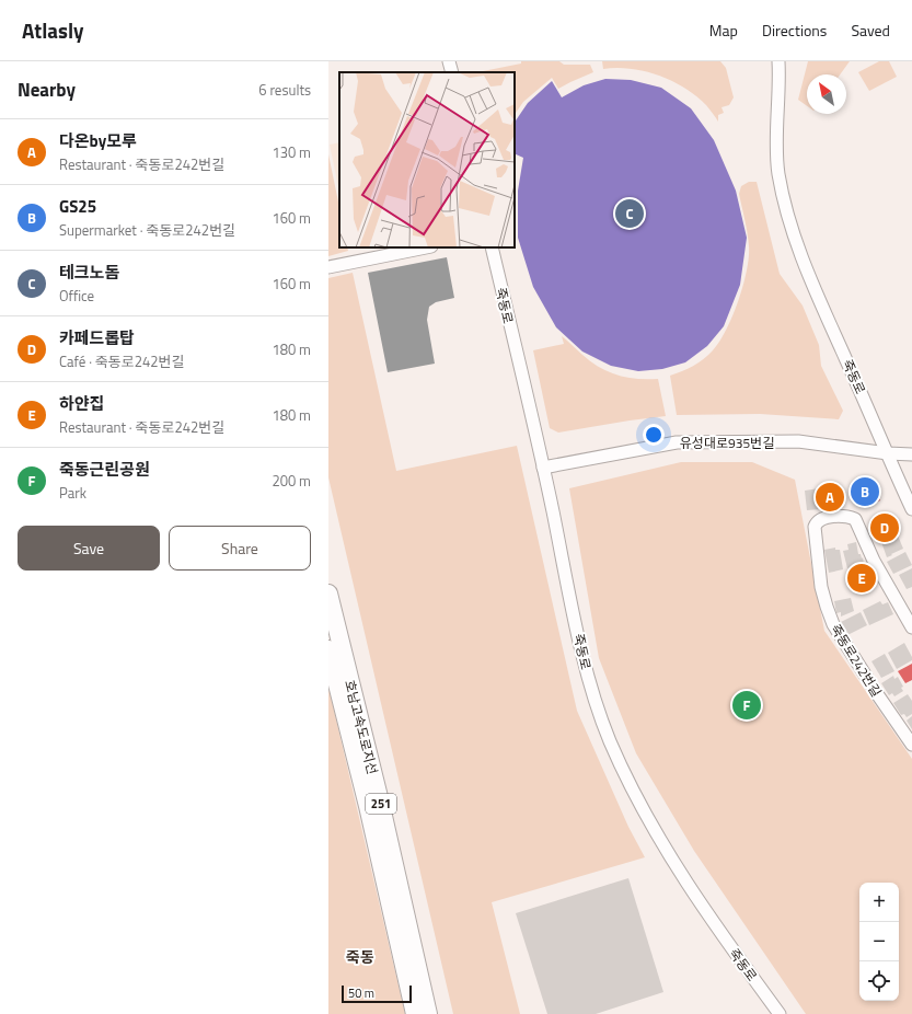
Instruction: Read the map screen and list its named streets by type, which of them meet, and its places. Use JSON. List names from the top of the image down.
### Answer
{
  "streets": {
    "highway": ["호남고속도로지선", "251"],
    "street": ["죽동로", "유성대로935번길", "죽동로242번길"]
  },
  "crossings": [
    ["죽동로", "유성대로935번길"]
  ],
  "districts": ["죽동"],
  "scale_bar": "50 m",
  "north": "top left",
  "page": {
    "header": "Atlasly",
    "nav": ["Map", "Directions", "Saved"],
    "heading": ["Nearby", "6 results"],
    "list": [
      {
        "mark": "A",
        "name": "다온by모루",
        "note": "Restaurant · 죽동로242번길",
        "value": "130 m"
      },
      {
        "mark": "B",
        "name": "GS25",
        "note": "Supermarket · 죽동로242번길",
        "value": "160 m"
      },
      {
        "mark": "C",
        "name": "테크노돔",
        "note": "Office",
        "value": "160 m"
      },
      {
        "mark": "D",
        "name": "카페드롭탑",
        "note": "Café · 죽동로242번길",
        "value": "180 m"
      },
      {
        "mark": "E",
        "name": "하얀집",
        "note": "Restaurant · 죽동로242번길",
        "value": "180 m"
      },
      {
        "mark": "F",
        "name": "죽동근린공원",
        "note": "Park",
        "value": "200 m"
      }
    ],
    "pins": [
      "C",
      "B",
      "A",
      "D",
      "E",
      "F"
    ],
    "buttons": ["Save", "Share"],
    "map_buttons": ["+", "−"],
    "scale": "50 m"
  }
}
